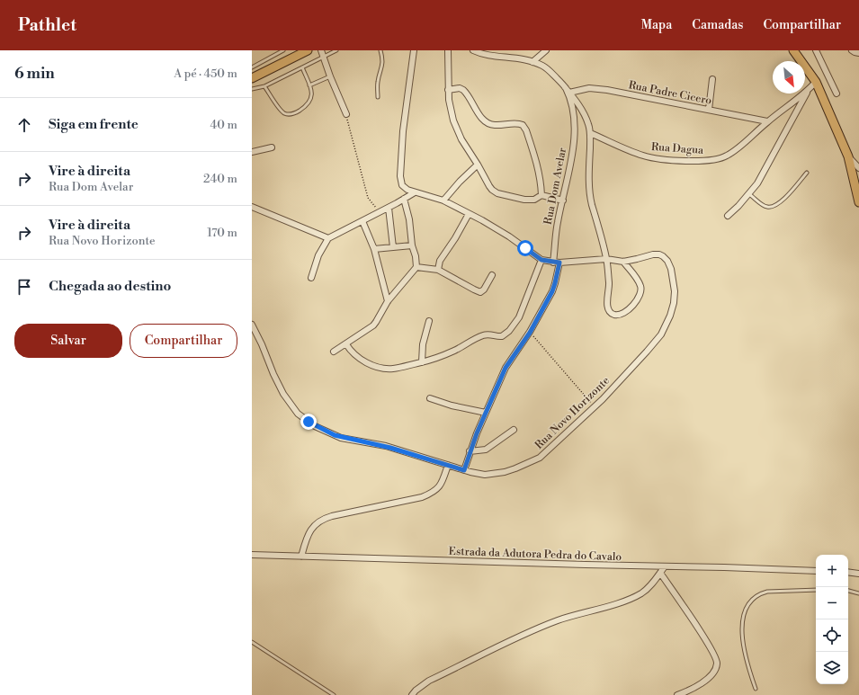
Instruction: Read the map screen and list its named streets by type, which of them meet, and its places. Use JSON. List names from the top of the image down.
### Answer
{
  "streets": {
    "street": [
      "Rua Padre Cicero",
      "Rua Dagua",
      "Rua Dom Avelar",
      "Rua Novo Horizonte",
      "Estrada da Adutora Pedra do Cavalo"
    ]
  },
  "crossings": [
    ["Rua Padre Cicero", "Rua Dagua"],
    ["Rua Dom Avelar", "Rua Novo Horizonte"]
  ],
  "north": "bottom right",
  "page": {
    "header": "Pathlet",
    "nav": ["Mapa", "Camadas", "Compartilhar"],
    "heading": ["6 min", "A pé · 450 m"],
    "list": [
      ["Siga em frente", "40 m"],
      ["Vire à direita", "Rua Dom Avelar", "240 m"],
      ["Vire à direita", "Rua Novo Horizonte", "170 m"],
      "Chegada ao destino"
    ],
    "buttons": ["Salvar", "Compartilhar"],
    "map_buttons": ["+", "−"]
  }
}
